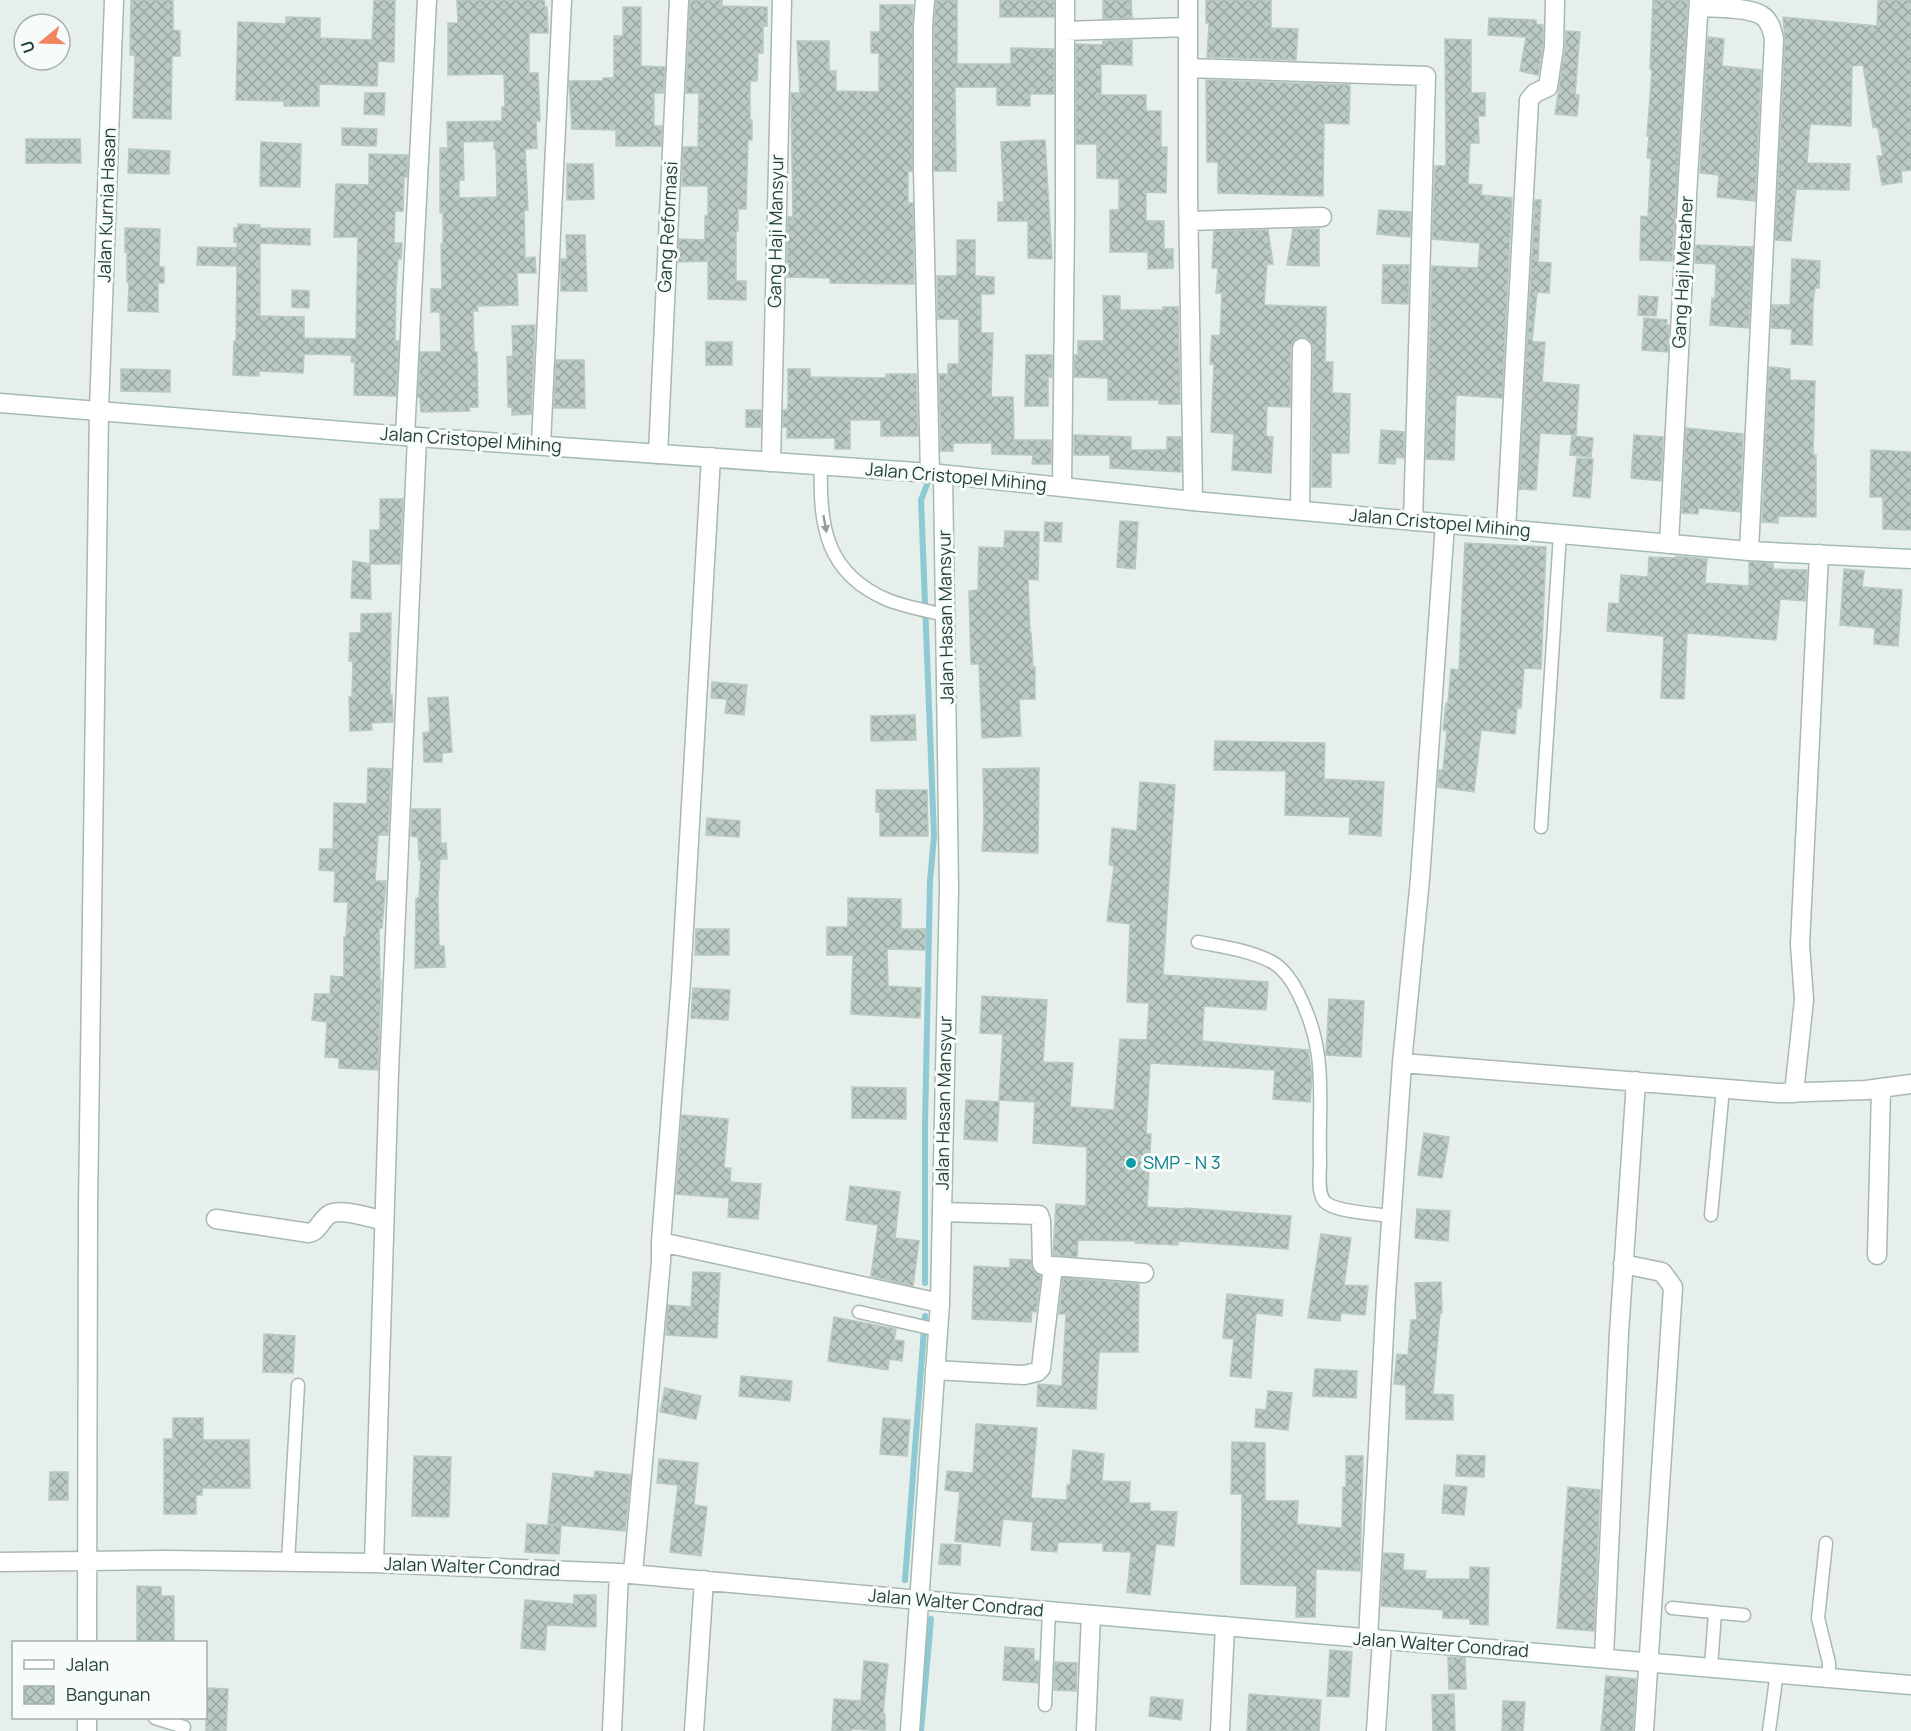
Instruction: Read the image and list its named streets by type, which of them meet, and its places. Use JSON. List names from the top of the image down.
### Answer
{
  "streets": {
    "street": [
      "Jalan Kurnia Hasan",
      "Gang Reformasi",
      "Gang Haji Mansyur",
      "Gang Haji Metaher",
      "Jalan Cristopel Mihing",
      "Jalan Hasan Mansyur",
      "Jalan Walter Condrad"
    ]
  },
  "crossings": [
    ["Jalan Kurnia Hasan", "Jalan Cristopel Mihing"],
    ["Jalan Kurnia Hasan", "Jalan Walter Condrad"],
    ["Gang Reformasi", "Jalan Cristopel Mihing"],
    ["Gang Haji Mansyur", "Jalan Cristopel Mihing"],
    ["Gang Haji Metaher", "Jalan Cristopel Mihing"],
    ["Jalan Cristopel Mihing", "Jalan Hasan Mansyur"],
    ["Jalan Hasan Mansyur", "Jalan Walter Condrad"]
  ],
  "places": ["SMP - N 3"],
  "legend": ["Jalan", "Bangunan"],
  "north": "left"
}
